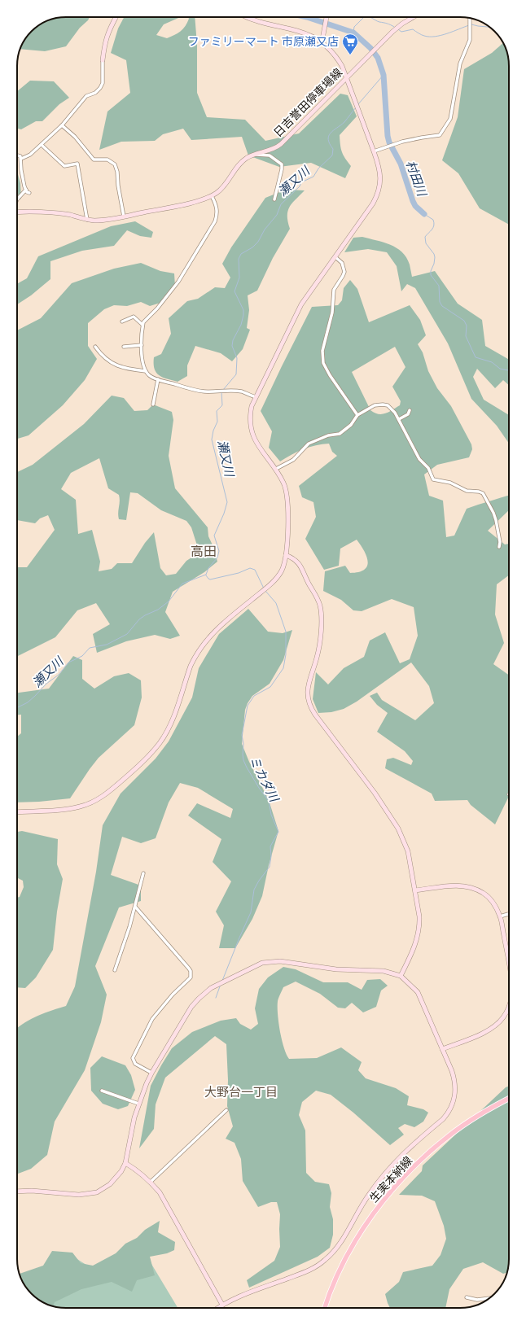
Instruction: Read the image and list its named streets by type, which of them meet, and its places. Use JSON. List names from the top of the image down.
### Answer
{
  "streets": {
    "main road": ["生実本納線"],
    "street": ["日吉誉田停車場線"]
  },
  "districts": ["高田", "大野台一丁目"],
  "water": ["村田川", "瀬又川", "ミカダ川"],
  "places": {
    "supermarket": ["ファミリーマート 市原瀬又店"]
  }
}
